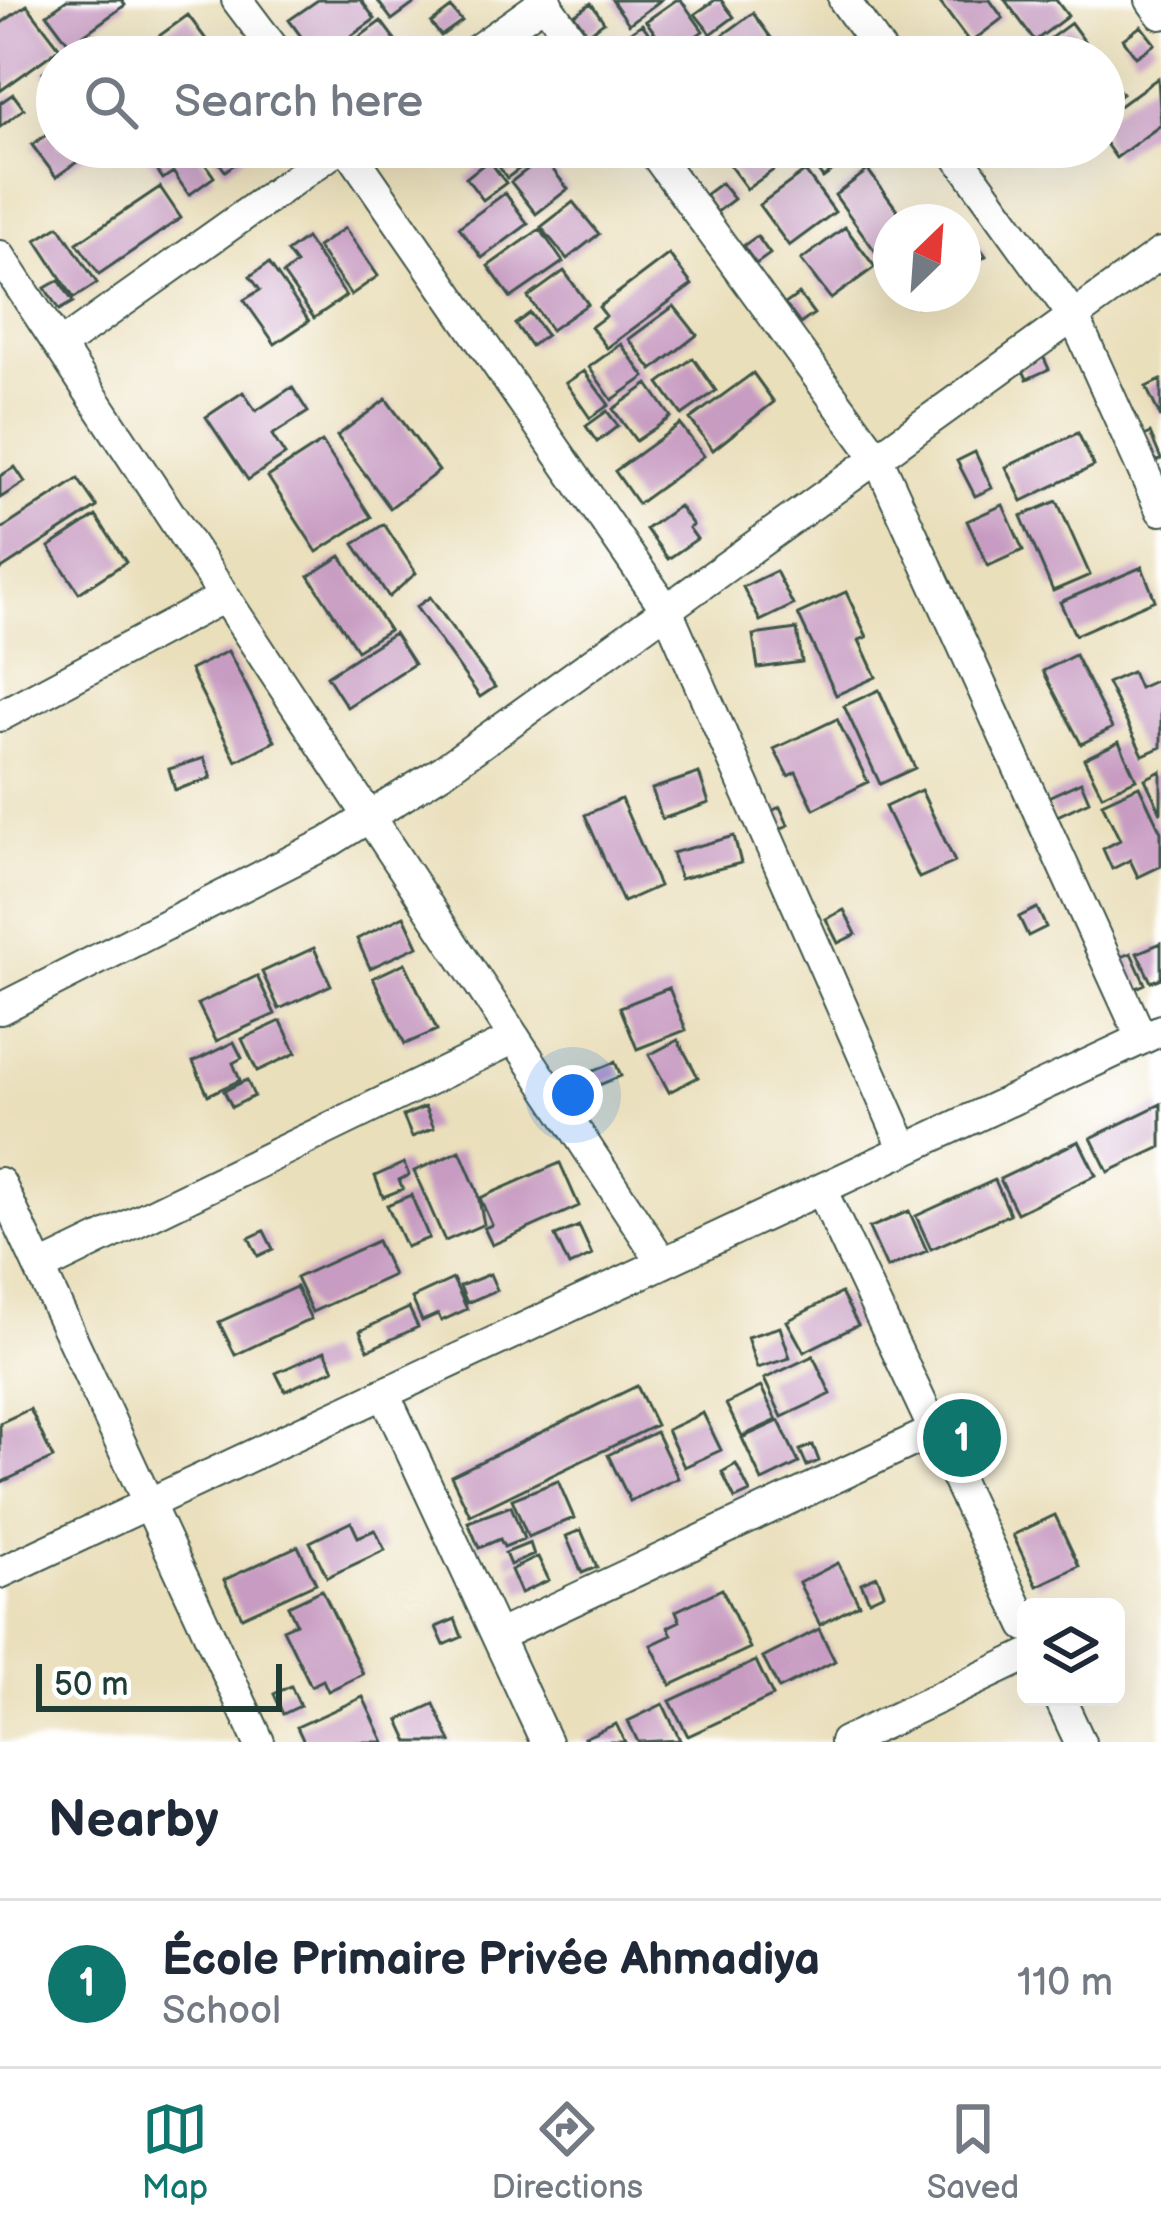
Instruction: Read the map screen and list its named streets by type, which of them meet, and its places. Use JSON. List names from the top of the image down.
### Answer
{
  "scale_bar": "50 m",
  "north": "top right",
  "page": {
    "search": "Search here",
    "pins": "1",
    "scale": "50 m",
    "heading": "Nearby",
    "list": [
      {
        "mark": "1",
        "name": "École Primaire Privée Ahmadiya",
        "note": "School",
        "value": "110 m"
      }
    ],
    "nav": ["Map", "Directions", "Saved"]
  }
}
